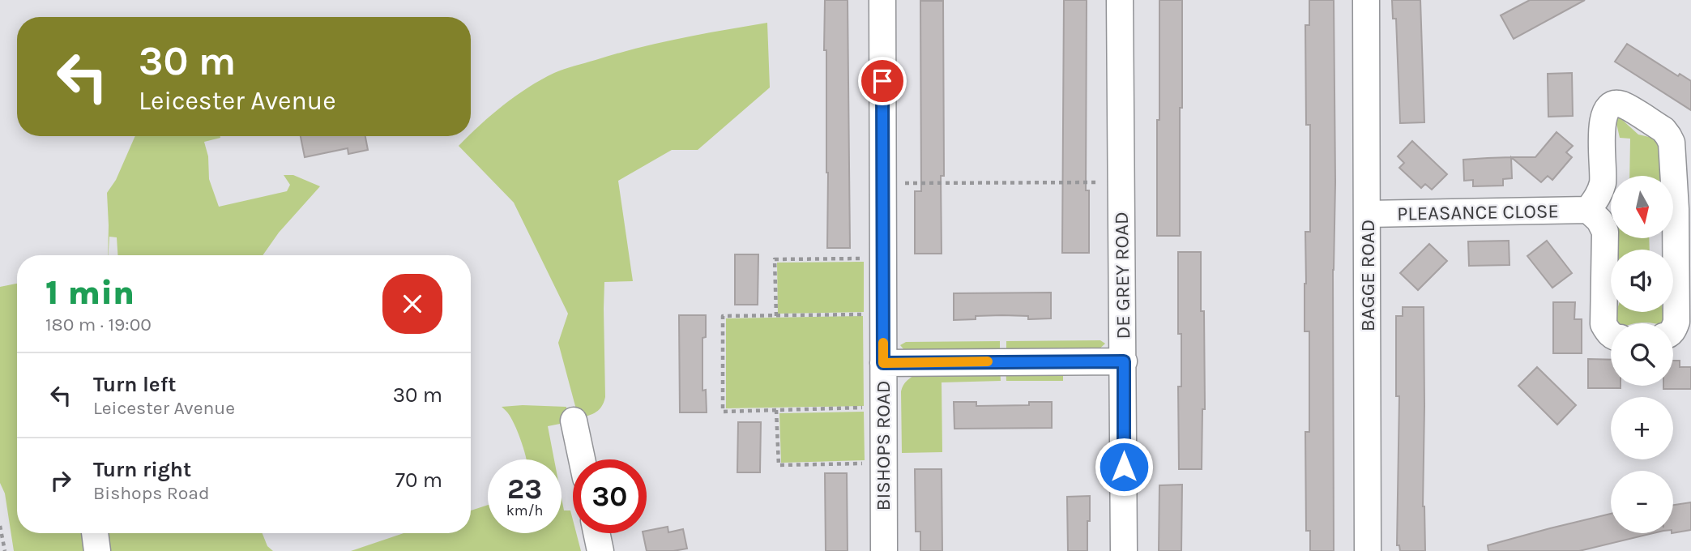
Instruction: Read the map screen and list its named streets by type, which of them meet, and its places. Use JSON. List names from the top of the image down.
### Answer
{
  "streets": {
    "street": [
      "PLEASANCE CLOSE",
      "DE GREY ROAD",
      "BAGGE ROAD",
      "BISHOPS ROAD"
    ]
  },
  "crossings": [
    ["PLEASANCE CLOSE", "BAGGE ROAD"]
  ],
  "north": "bottom",
  "page": {
    "turn": ["30 m", "Leicester Avenue"],
    "map_buttons": ["+", "−"],
    "heading": ["1 min", "180 m · 19:00"],
    "list": [
      {
        "name": "Turn left",
        "note": "Leicester Avenue",
        "value": "30 m"
      },
      {
        "name": "Turn right",
        "note": "Bishops Road",
        "value": "70 m"
      }
    ],
    "speed": "23 km/h",
    "limit": "30"
  }
}
